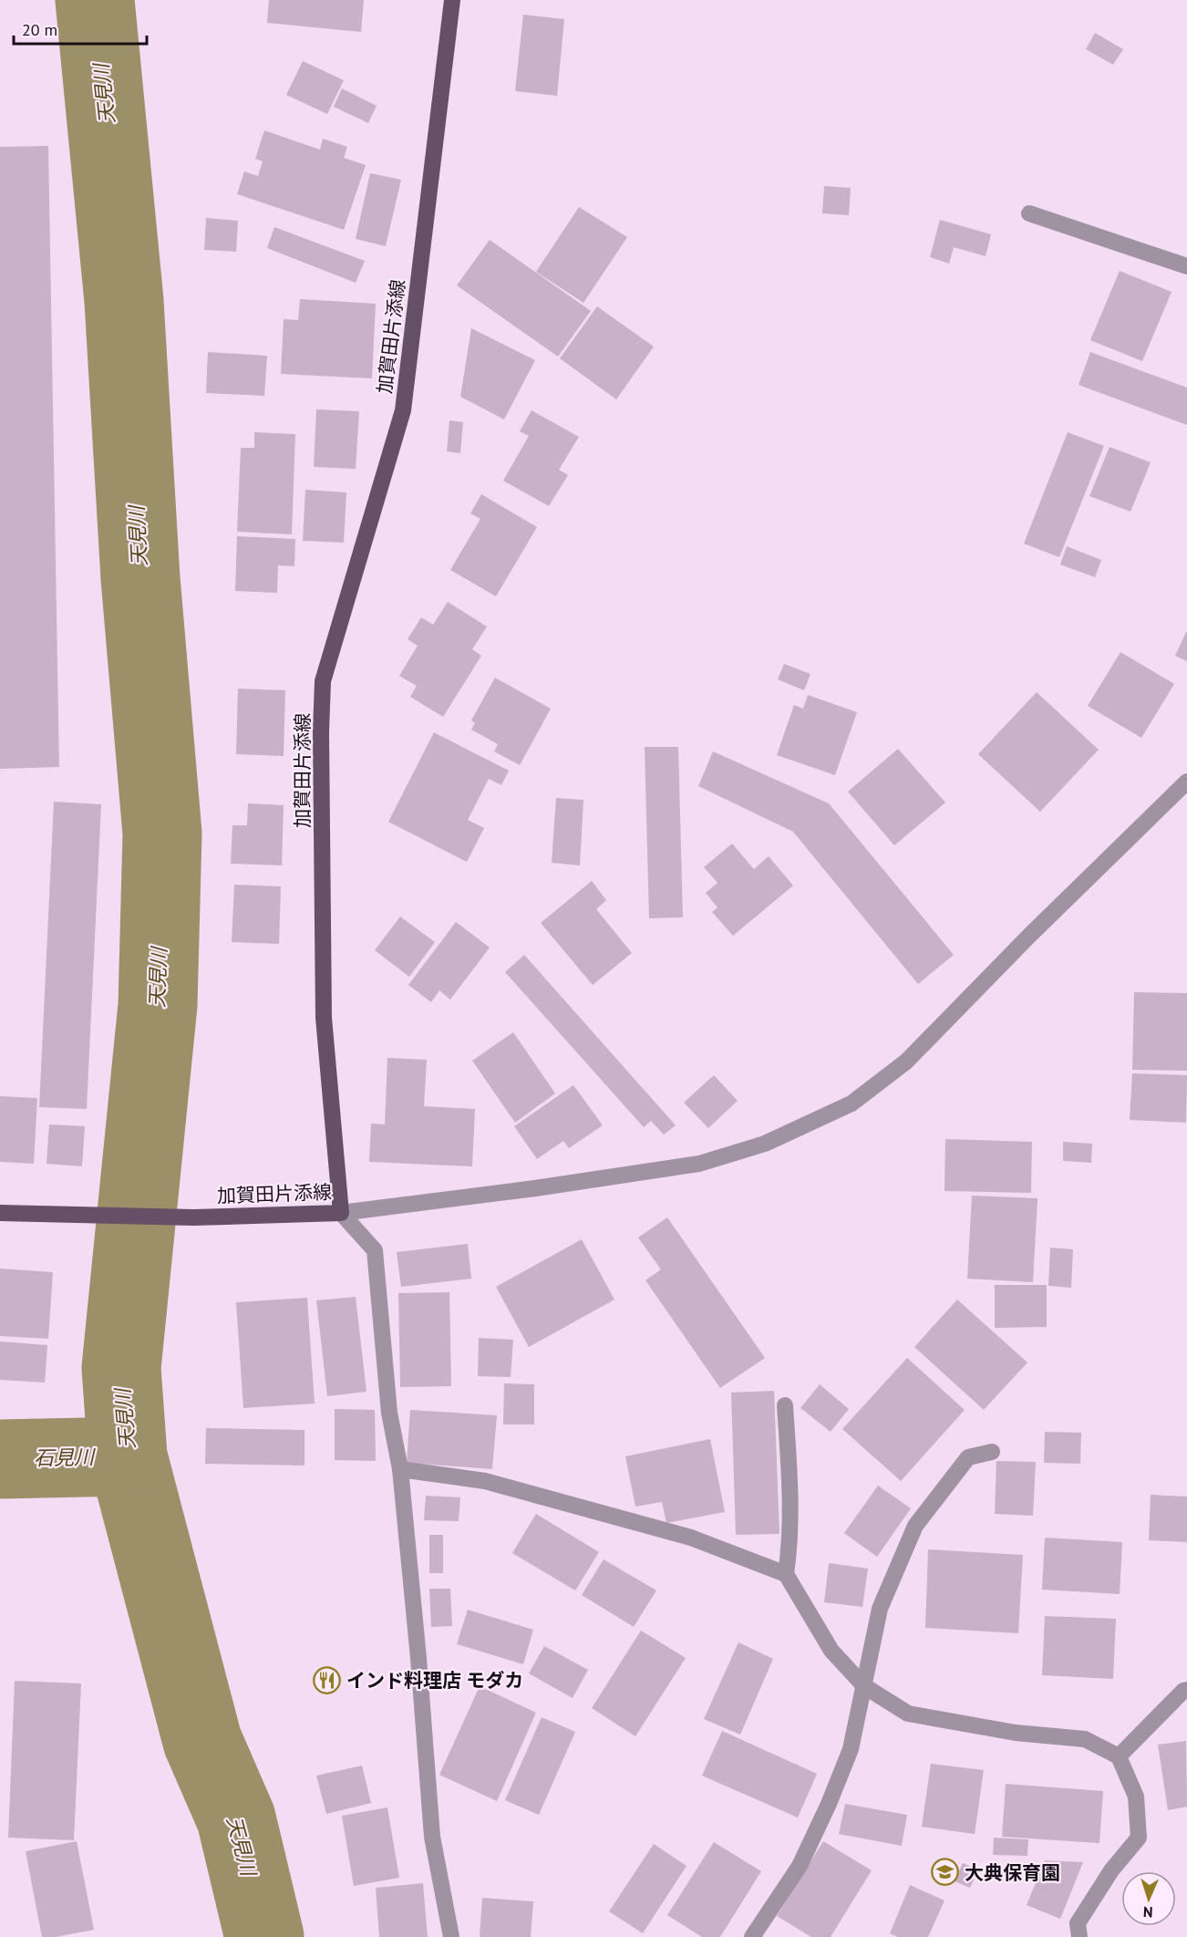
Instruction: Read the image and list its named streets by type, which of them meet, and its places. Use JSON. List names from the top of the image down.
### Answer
{
  "streets": {
    "main road": ["加賀田片添線"]
  },
  "water": ["天見川", "石見川"],
  "places": {
    "restaurant": ["インド料理店 モダカ"],
    "school or university": ["大典保育園"]
  },
  "scale_bar": "20 m",
  "north": "bottom"
}
